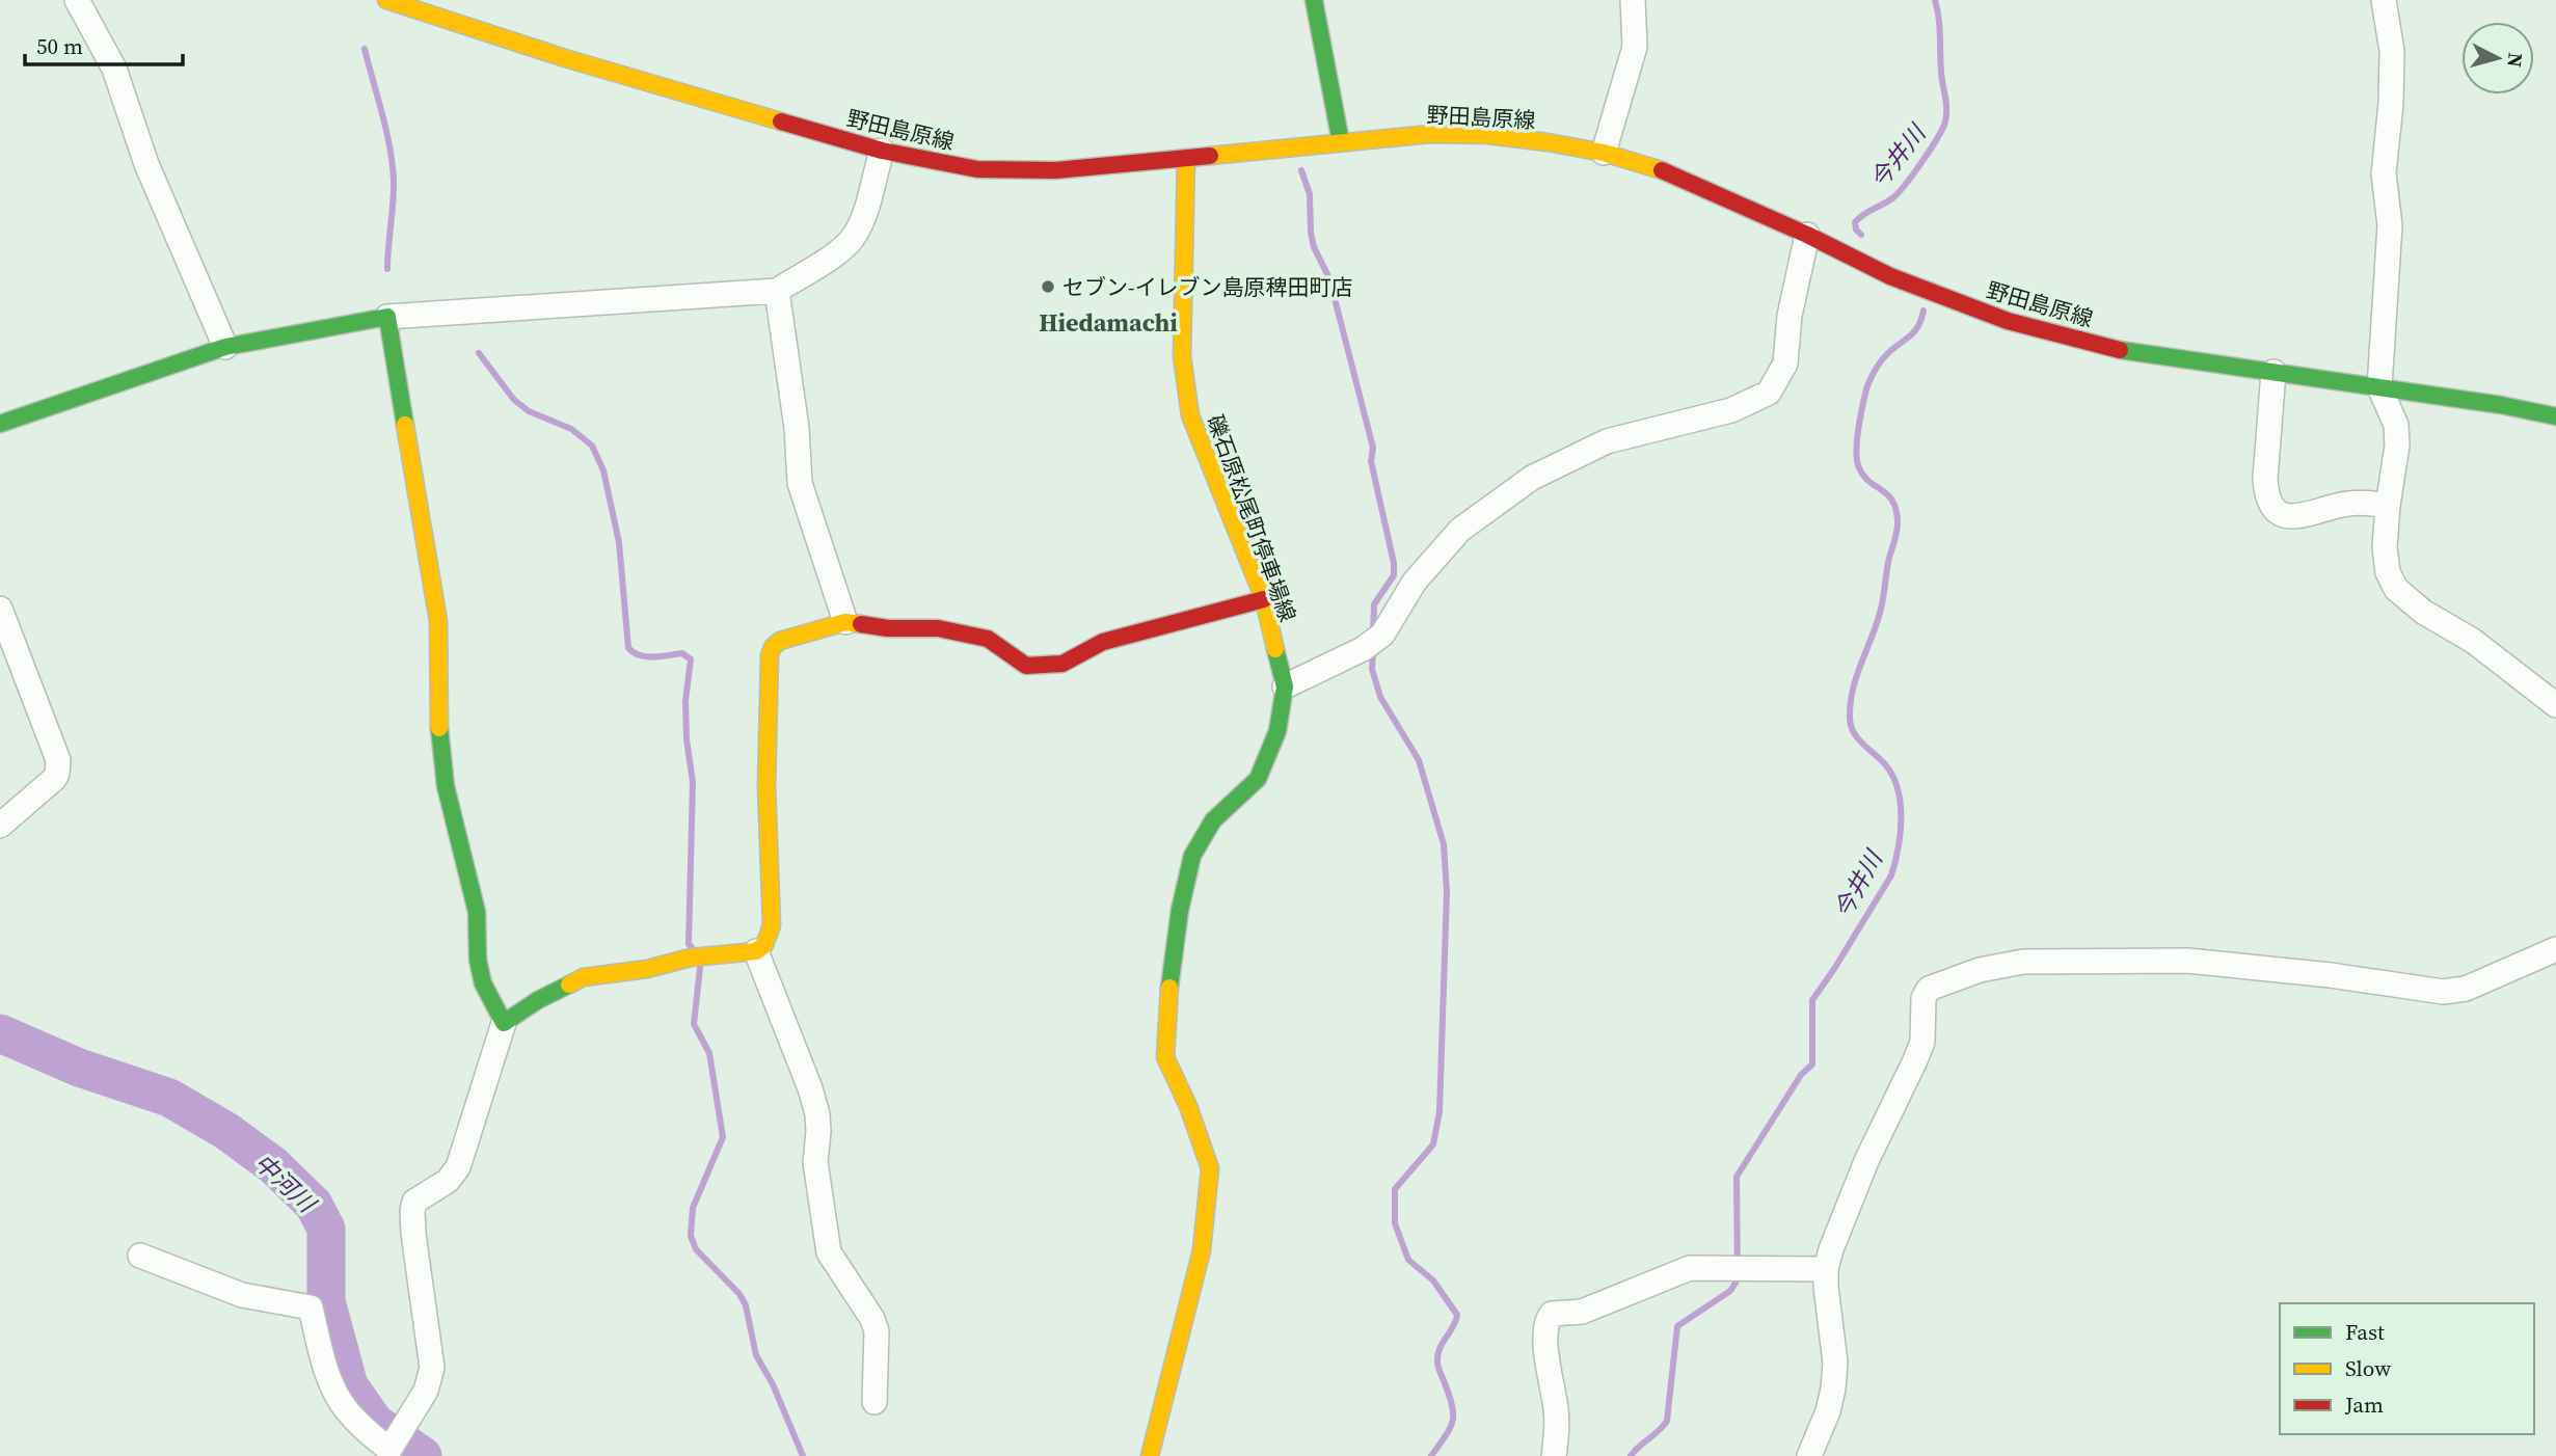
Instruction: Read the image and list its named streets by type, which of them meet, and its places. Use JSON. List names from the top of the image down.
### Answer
{
  "streets": {
    "main road": ["野田島原線", "礫石原松尾町停車場線"]
  },
  "crossings": [
    ["野田島原線", "礫石原松尾町停車場線"]
  ],
  "districts": ["Hiedamachi"],
  "water": ["今井川", "中河川"],
  "places": ["セブン-イレブン島原稗田町店"],
  "legend": ["Fast", "Slow", "Jam"],
  "scale_bar": "50 m",
  "north": "right"
}
